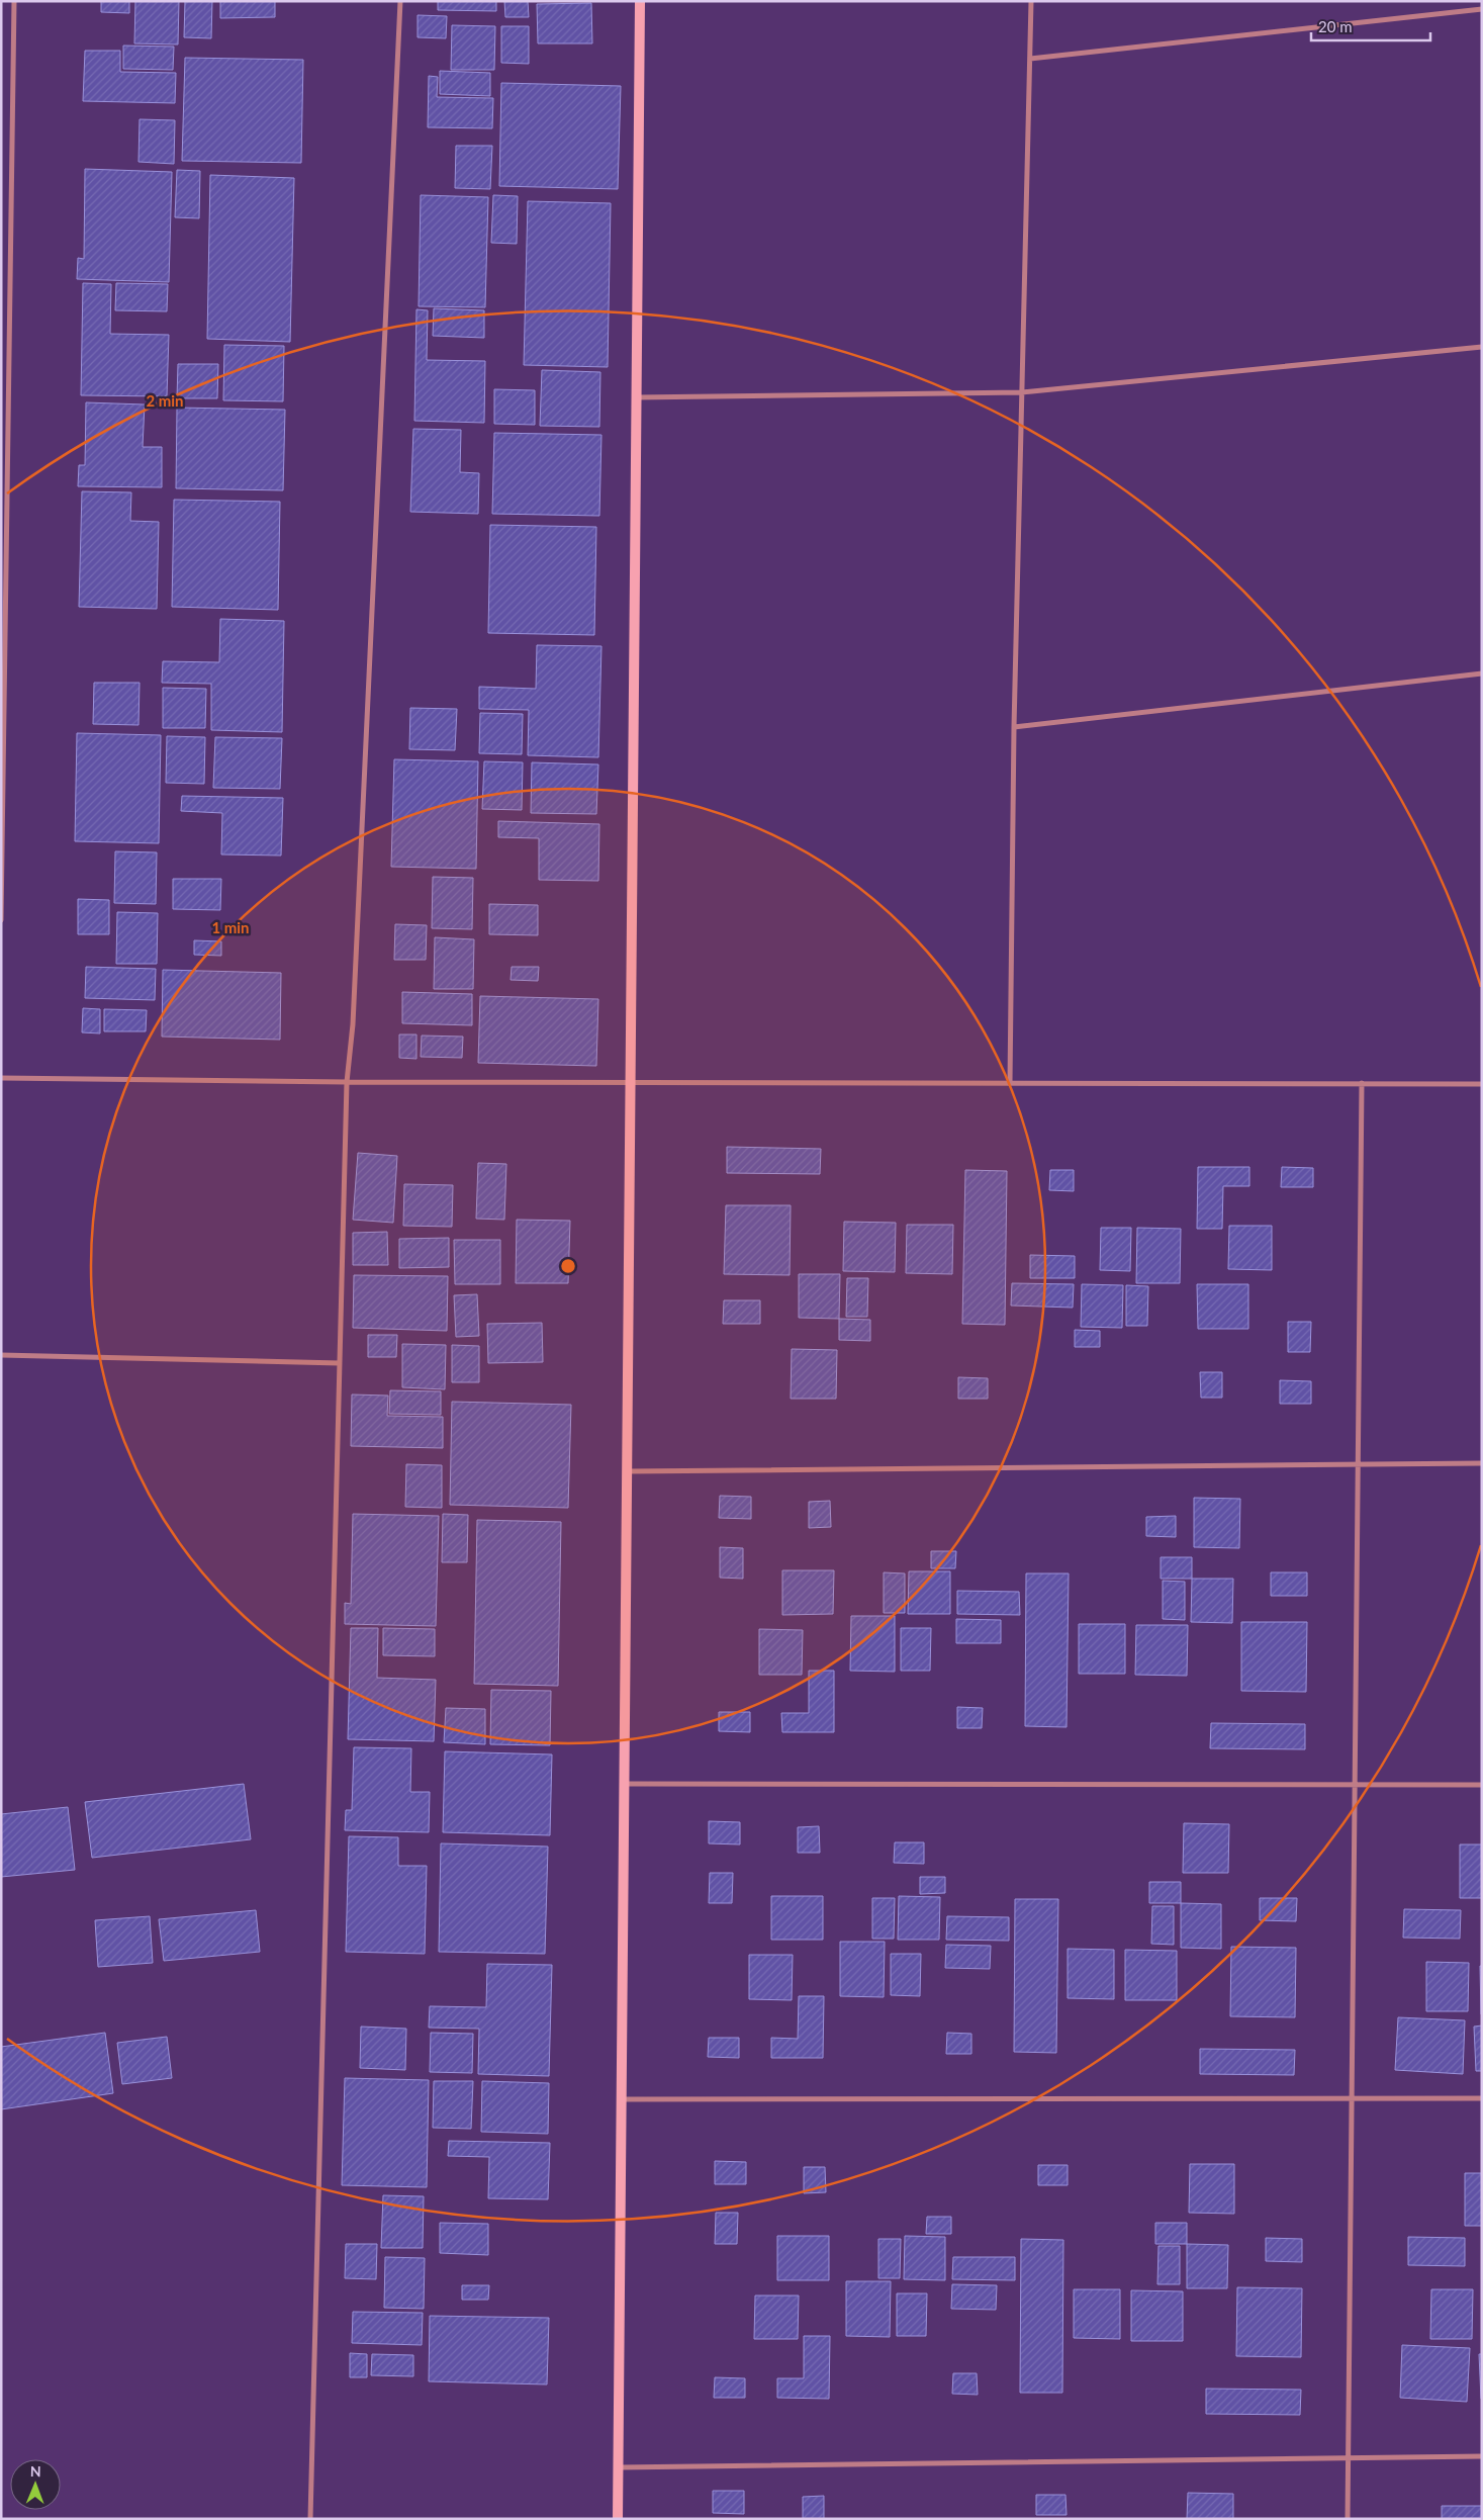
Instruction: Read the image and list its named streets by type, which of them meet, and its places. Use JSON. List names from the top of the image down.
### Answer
{
  "scale_bar": "20 m",
  "north": "top",
  "rings": ["2 min", "1 min"]
}
